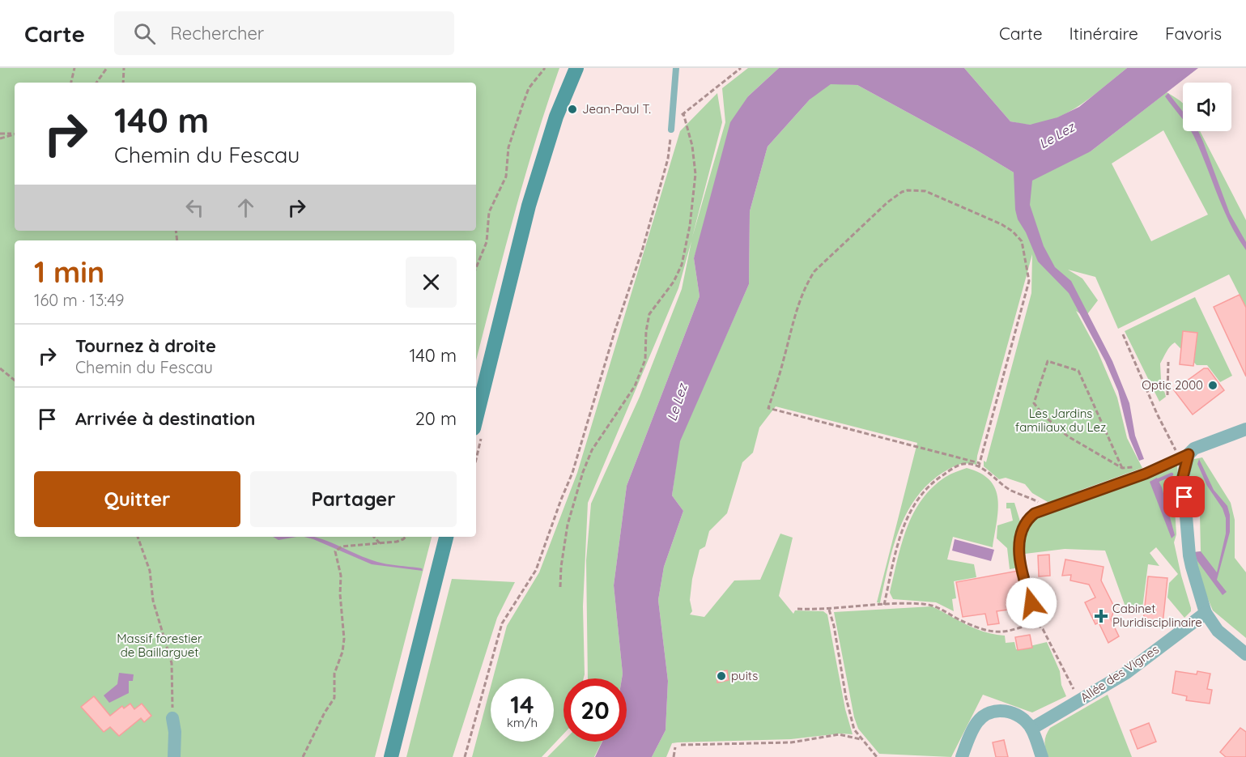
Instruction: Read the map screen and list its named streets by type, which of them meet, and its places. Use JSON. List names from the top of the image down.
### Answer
{
  "streets": {
    "street": ["Allée des Vignes"]
  },
  "water": ["Le Lez"],
  "parks": ["Les Jardins familiaux du Lez", "Massif forestier de Baillarguet"],
  "places": {
    "other": ["Jean-Paul T.", "Optic 2000", "puits"],
    "health": ["Cabinet Pluridisciplinaire"]
  },
  "page": {
    "header": "Carte",
    "search": "Rechercher",
    "nav": ["Carte", "Itinéraire", "Favoris"],
    "turn": ["140 m", "Chemin du Fescau"],
    "heading": ["1 min", "160 m · 13:49"],
    "list": [
      {
        "name": "Tournez à droite",
        "note": "Chemin du Fescau",
        "value": "140 m"
      },
      {
        "name": "Arrivée à destination",
        "value": "20 m"
      }
    ],
    "buttons": ["Quitter", "Partager"],
    "speed": "14 km/h",
    "limit": "20"
  }
}
